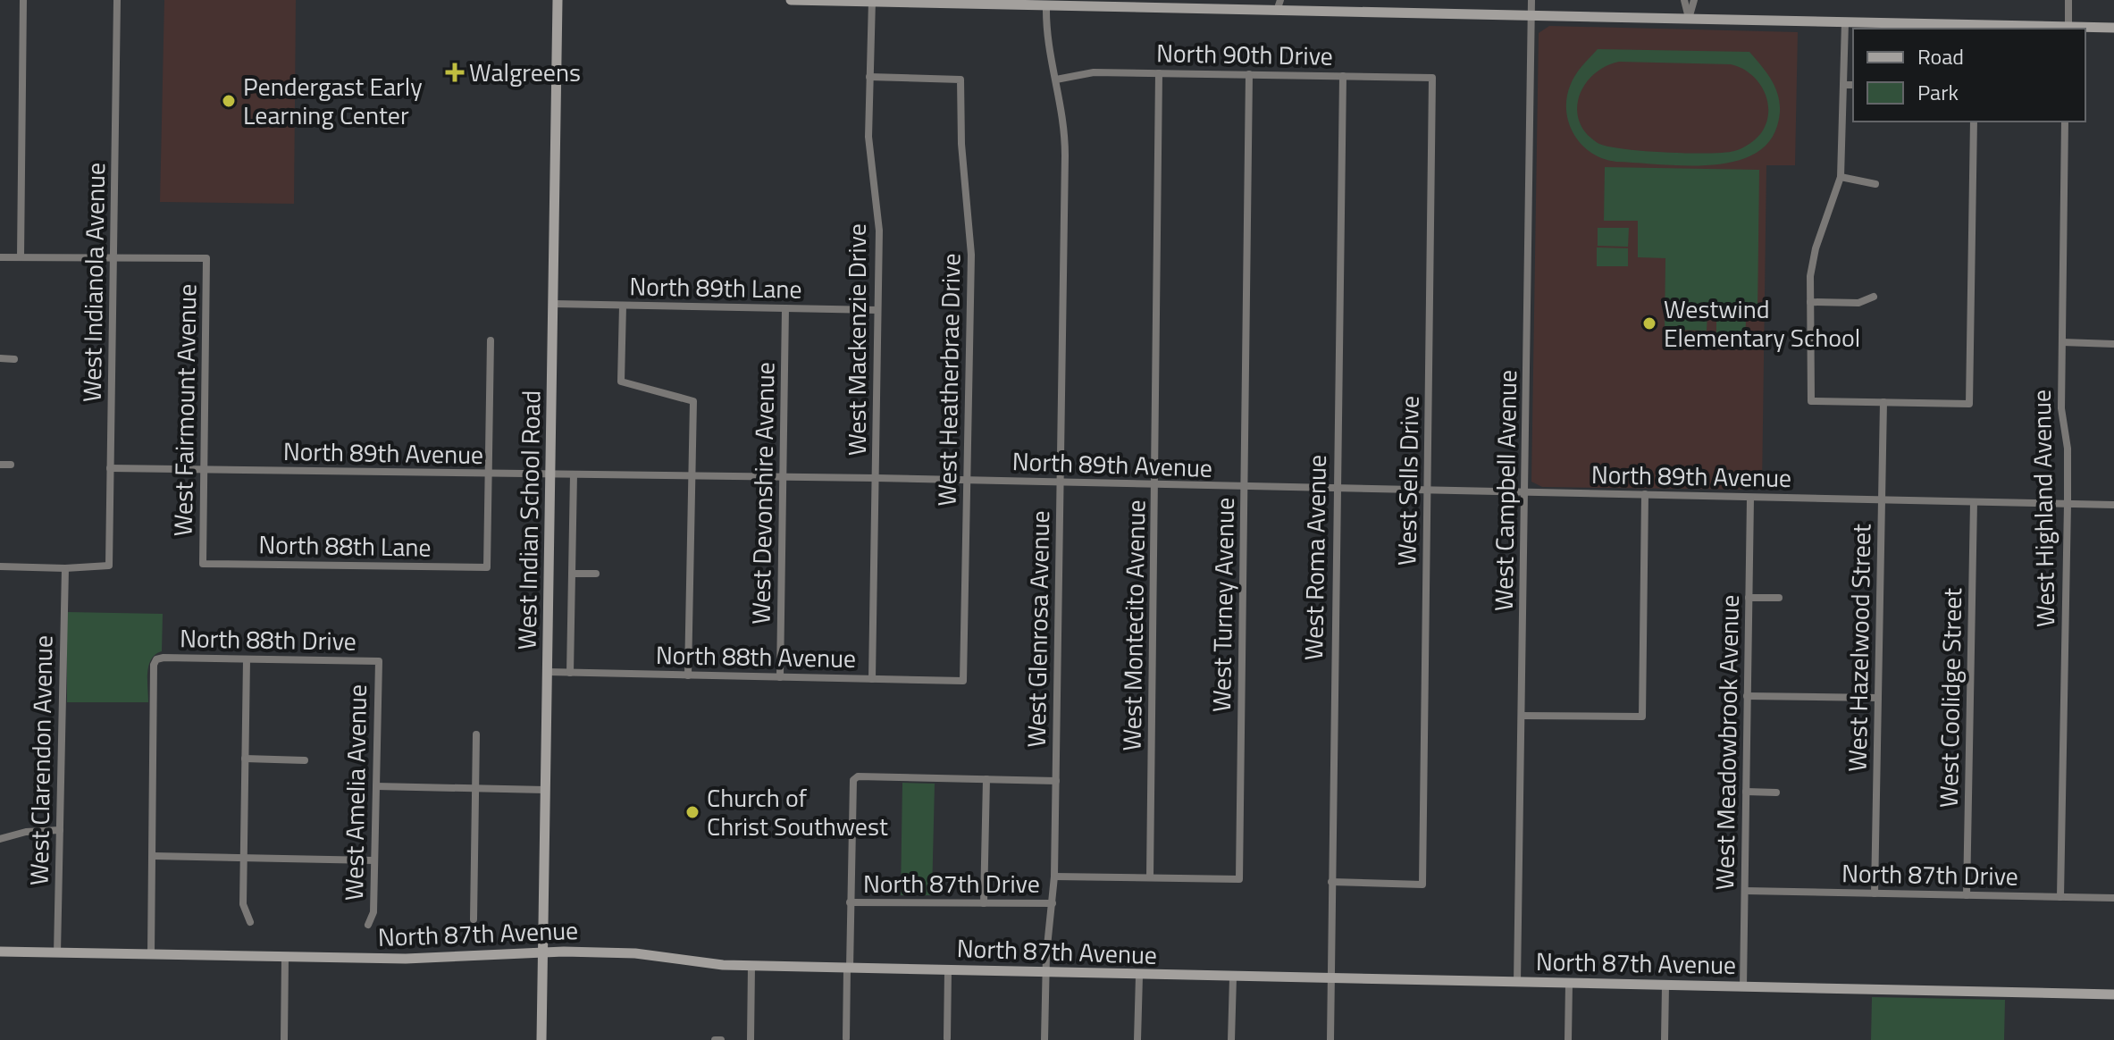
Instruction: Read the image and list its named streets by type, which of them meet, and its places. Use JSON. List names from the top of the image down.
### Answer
{
  "streets": {
    "main road": ["West Indian School Road", "North 87th Avenue"],
    "street": [
      "North 90th Drive",
      "West Indianola Avenue",
      "North 89th Lane",
      "West Mackenzie Drive",
      "West Heatherbrae Drive",
      "West Fairmount Avenue",
      "North 89th Avenue",
      "West Sells Drive",
      "West Campbell Avenue",
      "West Devonshire Avenue",
      "West Highland Avenue",
      "North 88th Lane",
      "West Roma Avenue",
      "West Turney Avenue",
      "West Montecito Avenue",
      "West Glenrosa Avenue",
      "North 88th Drive",
      "West Hazelwood Street",
      "North 88th Avenue",
      "West Coolidge Street",
      "West Meadowbrook Avenue",
      "West Clarendon Avenue",
      "West Amelia Avenue",
      "North 87th Drive"
    ]
  },
  "crossings": [
    ["North 90th Drive", "West Sells Drive"],
    ["North 90th Drive", "West Roma Avenue"],
    ["North 90th Drive", "West Turney Avenue"],
    ["North 90th Drive", "West Montecito Avenue"],
    ["North 90th Drive", "West Glenrosa Avenue"],
    ["West Indianola Avenue", "West Fairmount Avenue"],
    ["West Indianola Avenue", "North 89th Avenue"],
    ["West Indianola Avenue", "West Clarendon Avenue"],
    ["North 89th Lane", "West Mackenzie Drive"],
    ["North 89th Lane", "West Devonshire Avenue"],
    ["North 89th Lane", "West Indian School Road"],
    ["West Mackenzie Drive", "West Heatherbrae Drive"],
    ["West Mackenzie Drive", "North 89th Avenue"],
    ["West Mackenzie Drive", "North 88th Avenue"],
    ["West Heatherbrae Drive", "North 89th Avenue"],
    ["West Heatherbrae Drive", "North 88th Avenue"],
    ["West Fairmount Avenue", "North 89th Avenue"],
    ["West Fairmount Avenue", "North 88th Lane"],
    ["North 89th Avenue", "West Sells Drive"],
    ["North 89th Avenue", "West Campbell Avenue"],
    ["North 89th Avenue", "West Devonshire Avenue"],
    ["North 89th Avenue", "West Highland Avenue"],
    ["North 89th Avenue", "West Indian School Road"],
    ["North 89th Avenue", "North 88th Lane"],
    ["North 89th Avenue", "West Roma Avenue"],
    ["North 89th Avenue", "West Turney Avenue"],
    ["North 89th Avenue", "West Montecito Avenue"],
    ["North 89th Avenue", "West Glenrosa Avenue"],
    ["North 89th Avenue", "West Hazelwood Street"],
    ["North 89th Avenue", "West Coolidge Street"],
    ["North 89th Avenue", "West Meadowbrook Avenue"],
    ["West Sells Drive", "West Roma Avenue"],
    ["West Campbell Avenue", "North 87th Avenue"],
    ["West Devonshire Avenue", "North 88th Avenue"],
    ["West Highland Avenue", "North 87th Drive"],
    ["West Indian School Road", "North 88th Avenue"],
    ["West Indian School Road", "North 87th Avenue"],
    ["West Roma Avenue", "North 87th Avenue"],
    ["West Turney Avenue", "North 87th Drive"],
    ["West Montecito Avenue", "North 87th Drive"],
    ["West Glenrosa Avenue", "North 87th Drive"],
    ["West Glenrosa Avenue", "North 87th Avenue"],
    ["North 88th Drive", "West Amelia Avenue"],
    ["West Hazelwood Street", "North 87th Drive"],
    ["West Coolidge Street", "North 87th Drive"],
    ["West Meadowbrook Avenue", "North 87th Drive"],
    ["West Meadowbrook Avenue", "North 87th Avenue"],
    ["West Clarendon Avenue", "North 87th Avenue"]
  ],
  "places": {
    "health": ["Walgreens"],
    "other": ["Pendergast Early Learning Center", "Westwind Elementary School", "Church of Christ Southwest"]
  },
  "legend": ["Road", "Park"]
}
